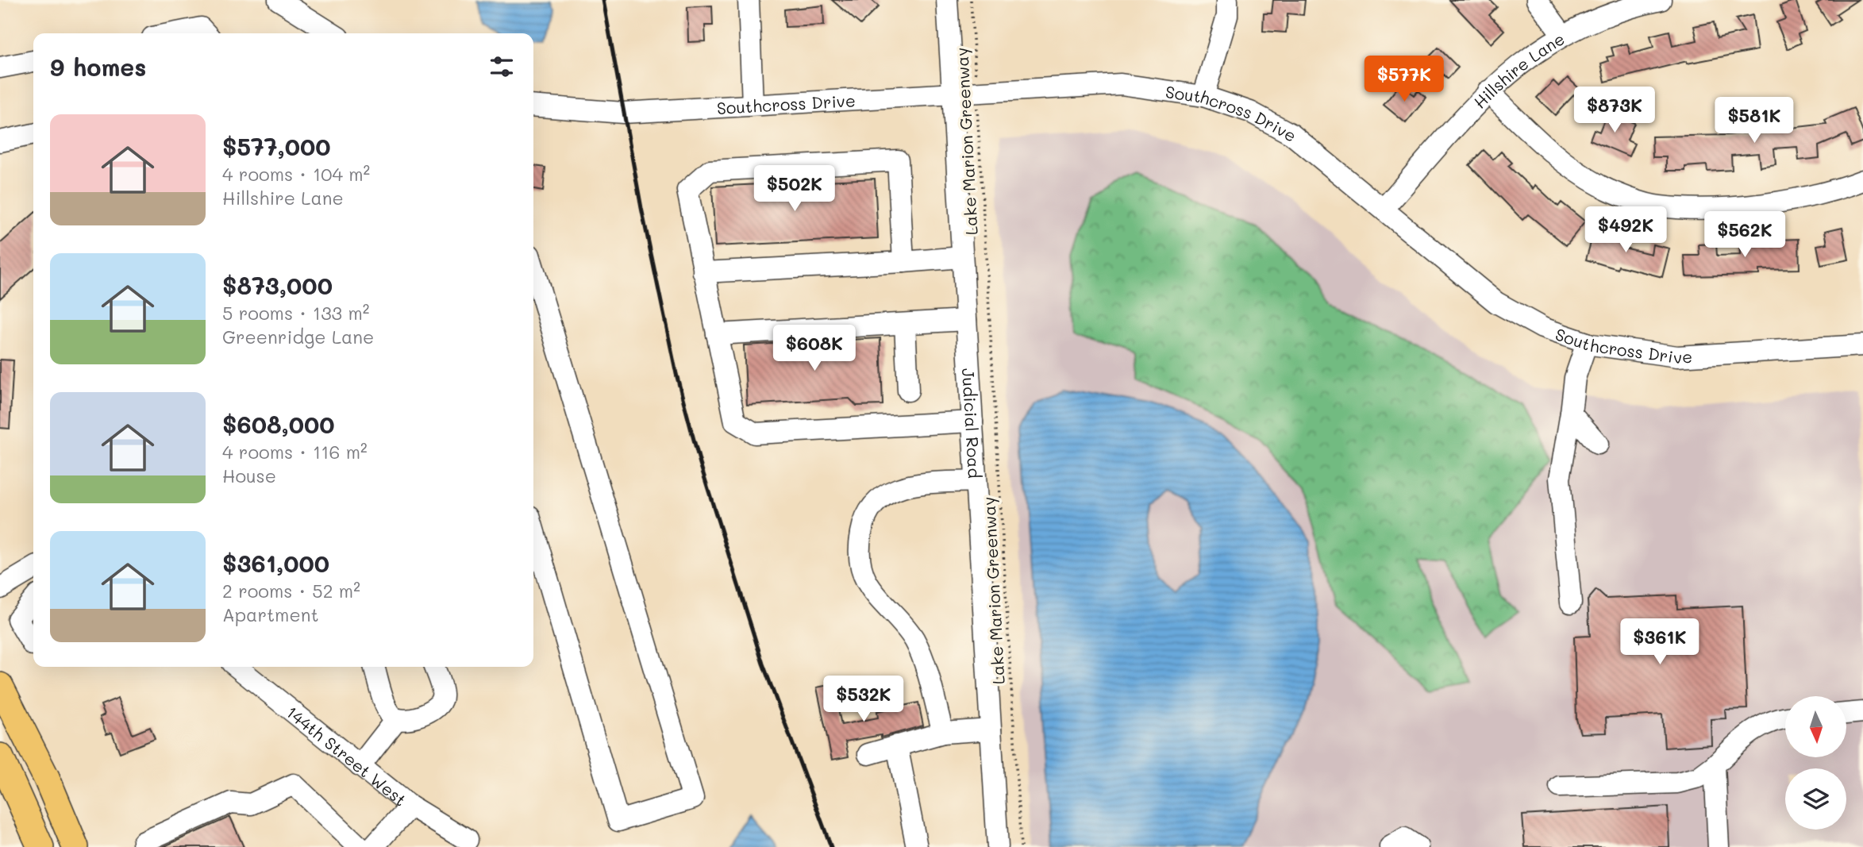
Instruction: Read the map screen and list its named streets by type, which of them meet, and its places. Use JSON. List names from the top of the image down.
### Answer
{
  "streets": {
    "street": [
      "Hillshire Lane",
      "Southcross Drive",
      "Judicial Road",
      "144th Street West"
    ],
    "path": ["Lake Marion Greenway"]
  },
  "crossings": [
    ["Hillshire Lane", "Southcross Drive"],
    ["Southcross Drive", "Lake Marion Greenway"],
    ["Southcross Drive", "Judicial Road"]
  ],
  "north": "bottom",
  "page": {
    "heading": "9 homes",
    "price": [
      "$577K",
      "$873K",
      "$581K",
      "$502K",
      "$492K",
      "$562K",
      "$608K",
      "$361K",
      "$532K"
    ],
    "list": [
      {
        "name": "$577,000",
        "note": "4 rooms · 104 m² · Hillshire Lane"
      },
      {
        "name": "$873,000",
        "note": "5 rooms · 133 m² · Greenridge Lane"
      },
      {
        "name": "$608,000",
        "note": "4 rooms · 116 m² · House"
      },
      {
        "name": "$361,000",
        "note": "2 rooms · 52 m² · Apartment"
      }
    ]
  }
}
